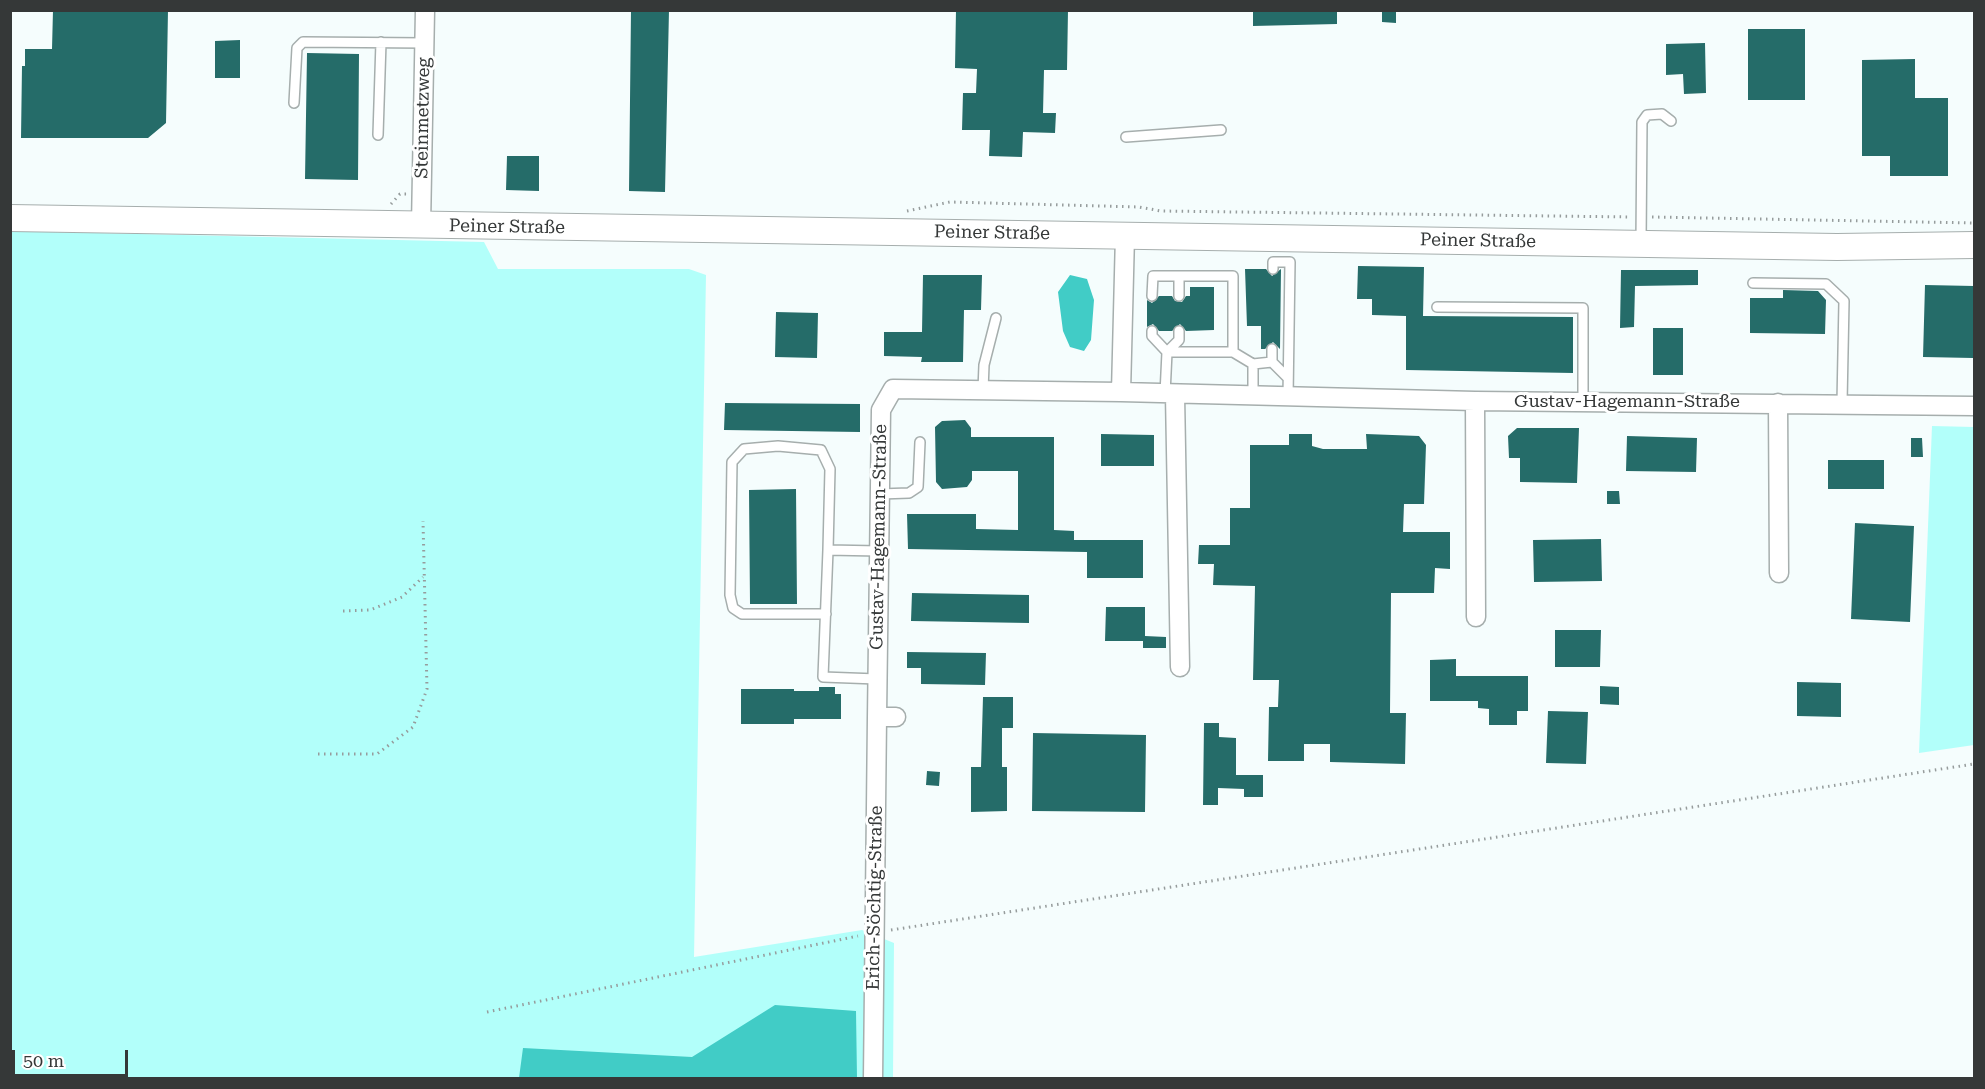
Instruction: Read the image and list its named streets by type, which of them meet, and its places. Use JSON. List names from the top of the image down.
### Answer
{
  "streets": {
    "main road": ["Peiner Straße"],
    "street": ["Steinmetzweg", "Gustav-Hagemann-Straße", "Erich-Söchtig-Straße"]
  },
  "crossings": [
    ["Steinmetzweg", "Peiner Straße"],
    ["Gustav-Hagemann-Straße", "Erich-Söchtig-Straße"]
  ],
  "scale_bar": "50 m"
}
